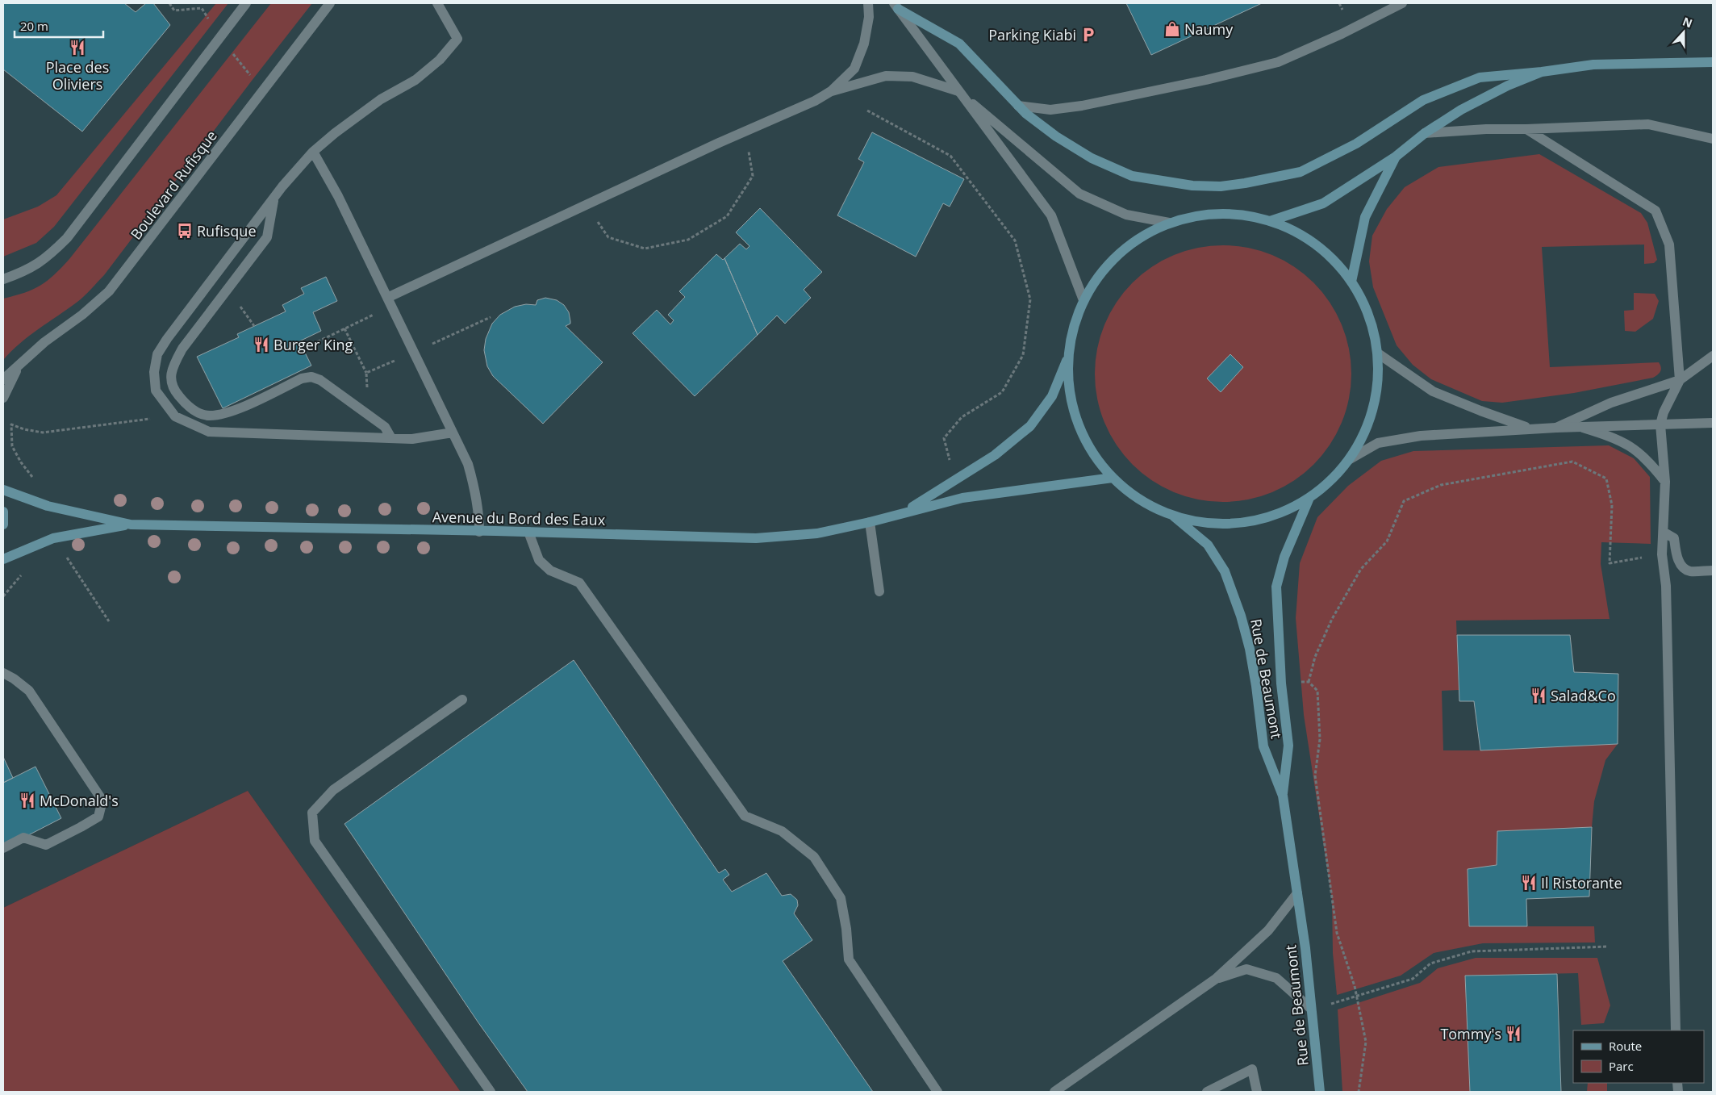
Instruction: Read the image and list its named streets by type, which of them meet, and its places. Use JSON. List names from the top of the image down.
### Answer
{
  "streets": {
    "street": ["Boulevard Rufisque", "Avenue du Bord des Eaux", "Rue de Beaumont"]
  },
  "places": {
    "shop": ["Naumy"],
    "parking": ["Parking Kiabi"],
    "restaurant": [
      "Place des Oliviers",
      "Burger King",
      "Salad&Co",
      "McDonald's",
      "Il Ristorante",
      "Tommy's"
    ],
    "bus stop": ["Rufisque"]
  },
  "legend": ["Route", "Parc"],
  "scale_bar": "20 m",
  "north": "top"
}
